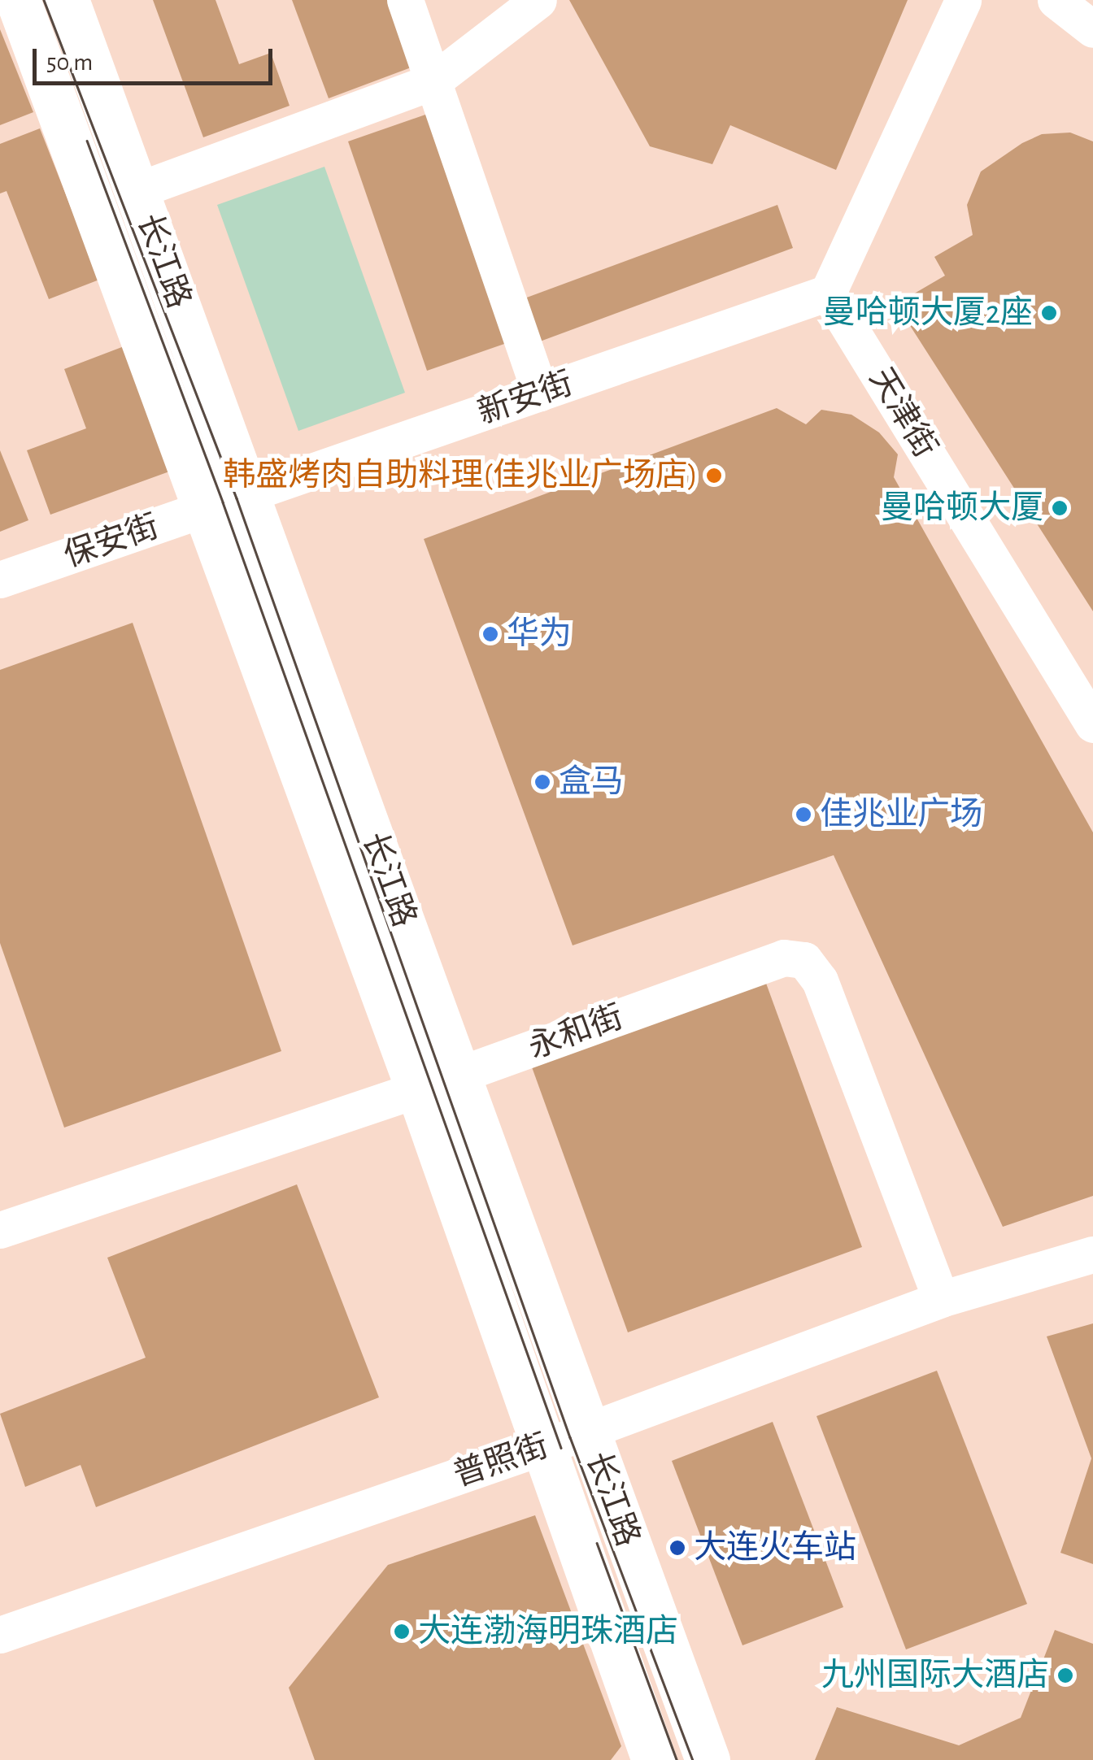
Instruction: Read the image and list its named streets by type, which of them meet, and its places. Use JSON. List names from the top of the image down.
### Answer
{
  "streets": {
    "main road": ["长江路"],
    "street": [
      "新安街",
      "天津街",
      "保安街",
      "永和街",
      "普照街"
    ]
  },
  "crossings": [
    ["长江路", "新安街"],
    ["长江路", "保安街"],
    ["长江路", "永和街"],
    ["长江路", "普照街"],
    ["新安街", "天津街"],
    ["新安街", "保安街"],
    ["永和街", "普照街"]
  ],
  "places": [
    "曼哈顿大厦2座",
    "韩盛烤肉自助料理(佳兆业广场店)",
    "曼哈顿大厦",
    "华为",
    "盒马",
    "佳兆业广场",
    "大连火车站",
    "大连渤海明珠酒店",
    "九州国际大酒店"
  ],
  "scale_bar": "50 m"
}
